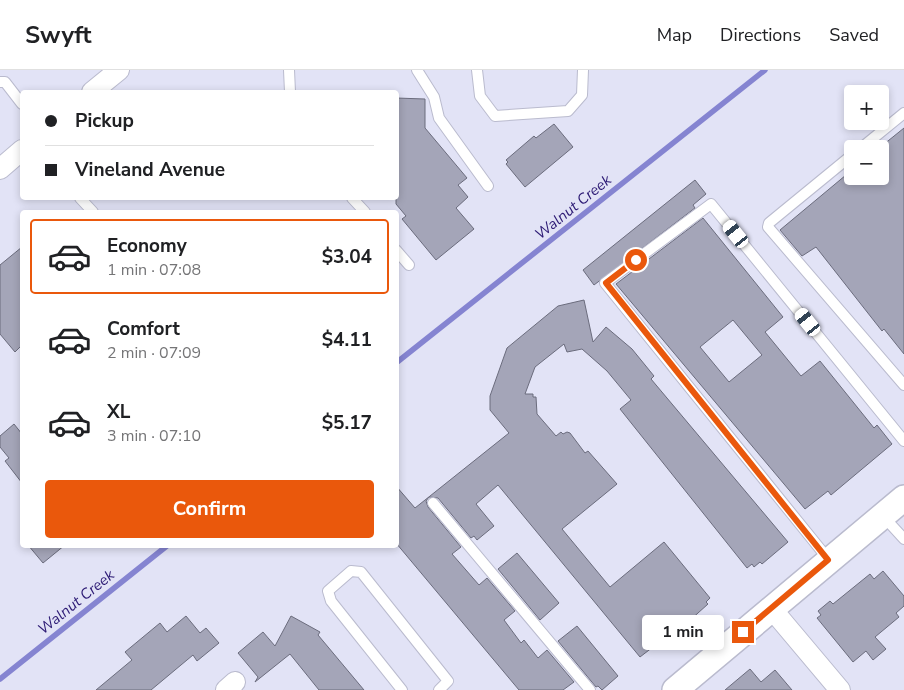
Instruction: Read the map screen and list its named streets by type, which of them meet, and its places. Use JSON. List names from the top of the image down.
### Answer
{
  "water": ["Walnut Creek"],
  "page": {
    "header": "Swyft",
    "nav": ["Map", "Directions", "Saved"],
    "map_buttons": ["+", "−"],
    "banner": ["Pickup", "Vineland Avenue"],
    "list": [
      {
        "name": "Economy",
        "note": "1 min · 07:08",
        "value": "$3.04"
      },
      {
        "name": "Comfort",
        "note": "2 min · 07:09",
        "value": "$4.11"
      },
      {
        "name": "XL",
        "note": "3 min · 07:10",
        "value": "$5.17"
      }
    ],
    "buttons": "Confirm",
    "bubble": "1 min"
  }
}
